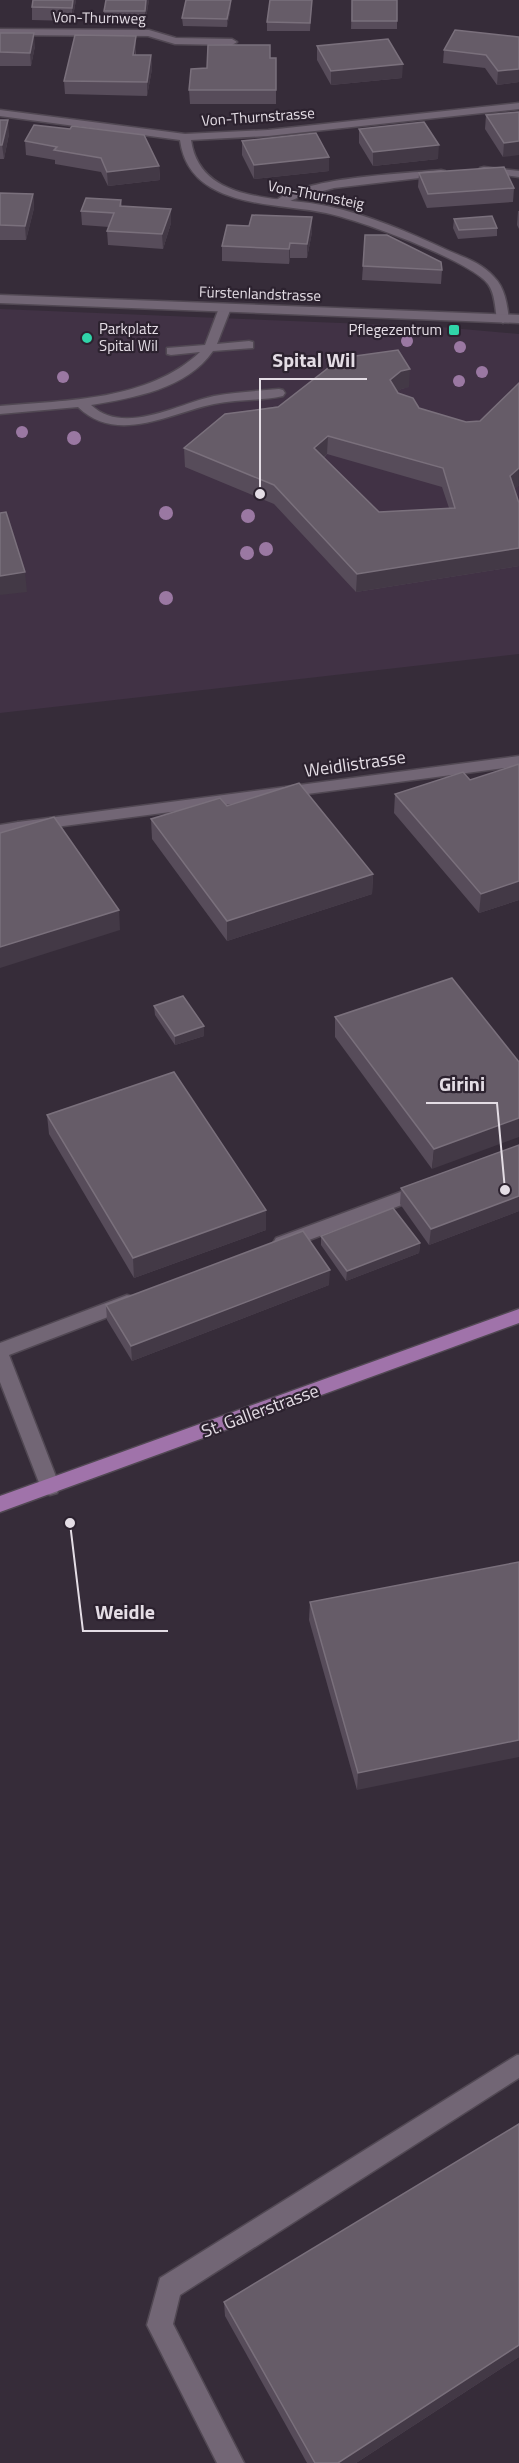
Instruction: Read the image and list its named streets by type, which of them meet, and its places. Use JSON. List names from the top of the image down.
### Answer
{
  "streets": {
    "main road": ["St. Gallerstrasse"],
    "street": [
      "Von-Thurnweg",
      "Von-Thurnstrasse",
      "Von-Thurnsteig",
      "Fürstenlandstrasse",
      "Weidlistrasse"
    ]
  },
  "crossings": [
    ["Von-Thurnstrasse", "Von-Thurnsteig"],
    ["Von-Thurnsteig", "Fürstenlandstrasse"]
  ],
  "places": {
    "transit": ["Pflegezentrum"],
    "other": [
      "Parkplatz Spital Wil",
      "Spital Wil",
      "Girini",
      "Weidle"
    ]
  }
}
